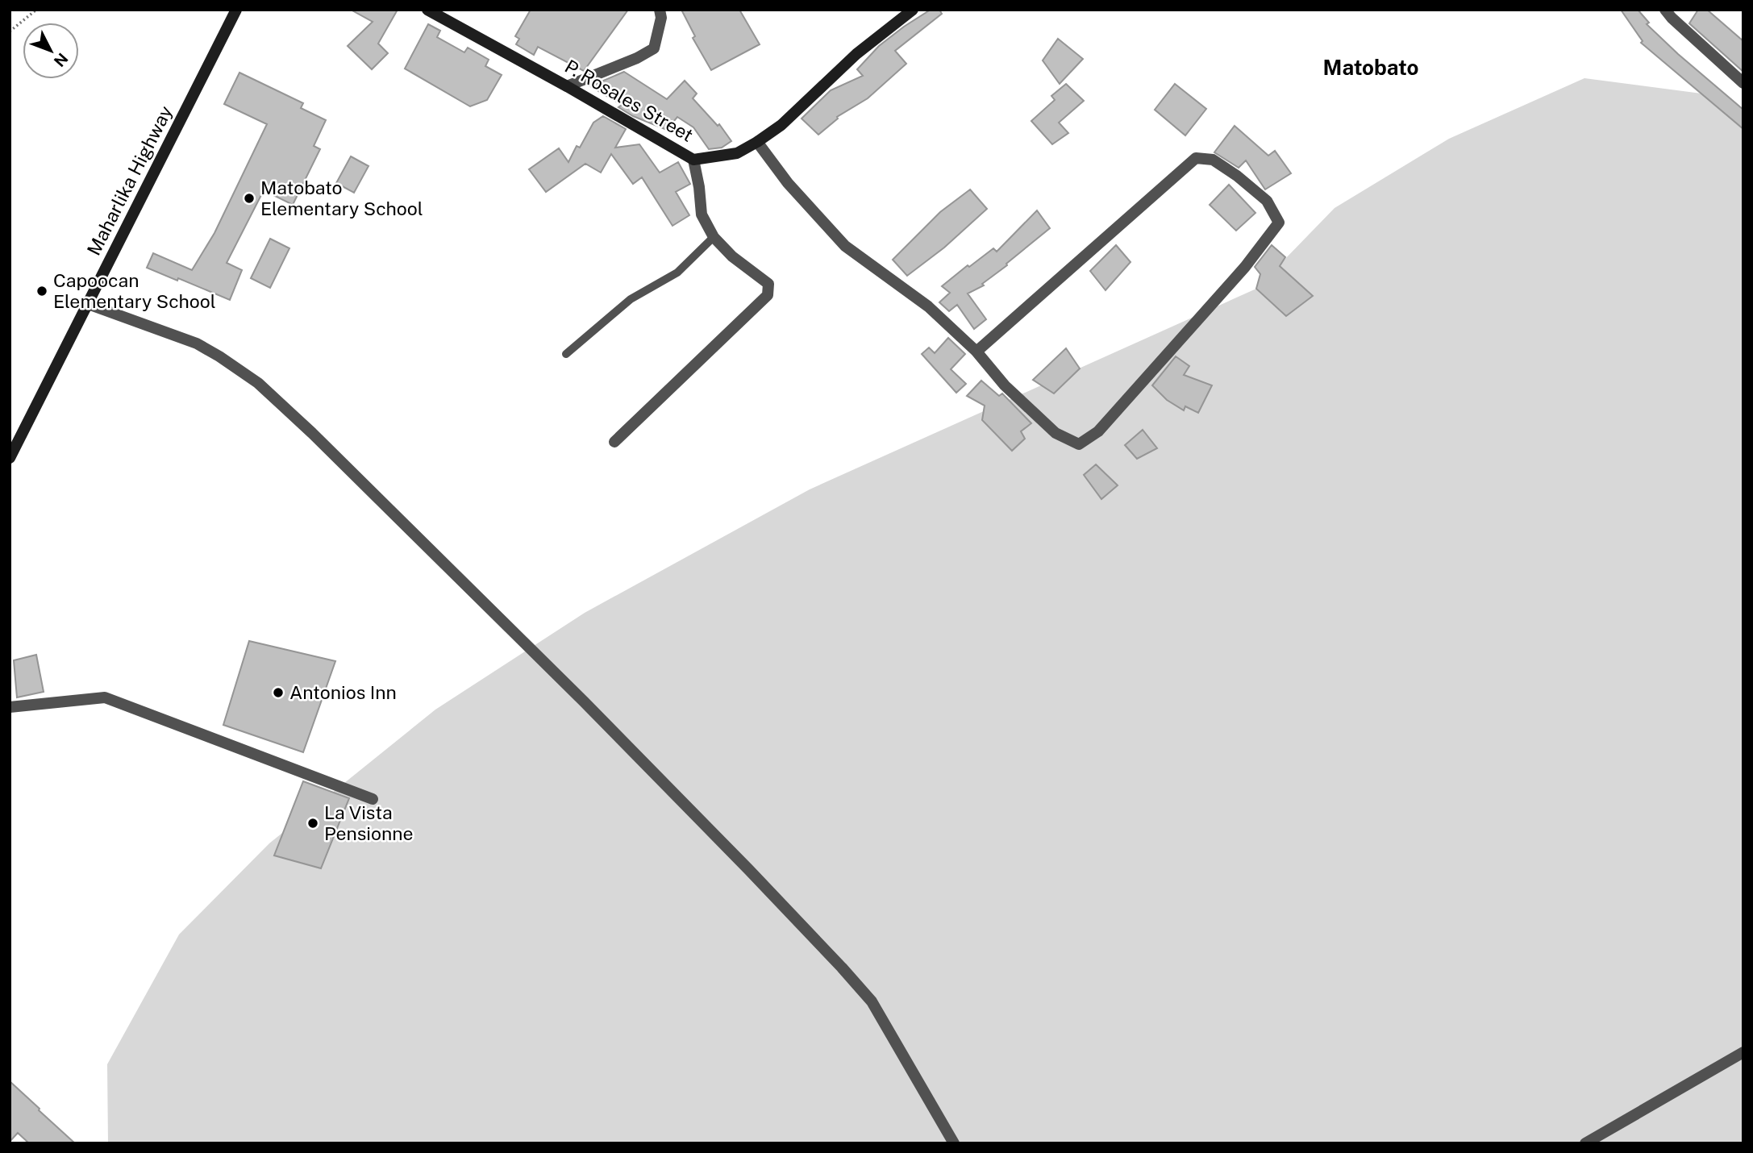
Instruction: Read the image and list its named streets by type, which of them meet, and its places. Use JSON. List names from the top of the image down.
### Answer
{
  "streets": {
    "street": ["P. Rosales Street", "Maharlika Highway"]
  },
  "districts": ["Matobato"],
  "places": [
    "Matobato Elementary School",
    "Capoocan Elementary School",
    "Antonios Inn",
    "La Vista Pensionne"
  ],
  "north": "bottom right"
}
